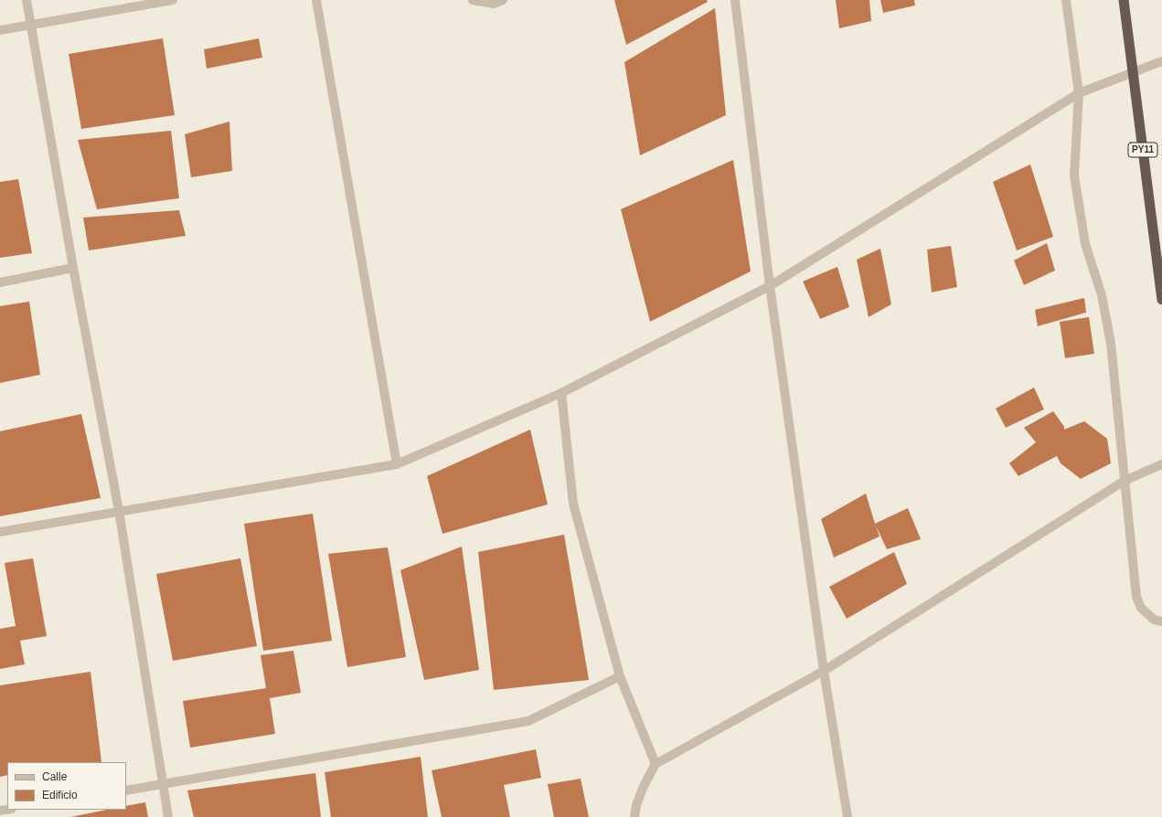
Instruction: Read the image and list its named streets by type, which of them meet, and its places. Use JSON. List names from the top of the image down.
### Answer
{
  "streets": {
    "highway": ["PY11"]
  },
  "legend": ["Calle", "Edificio"]
}
